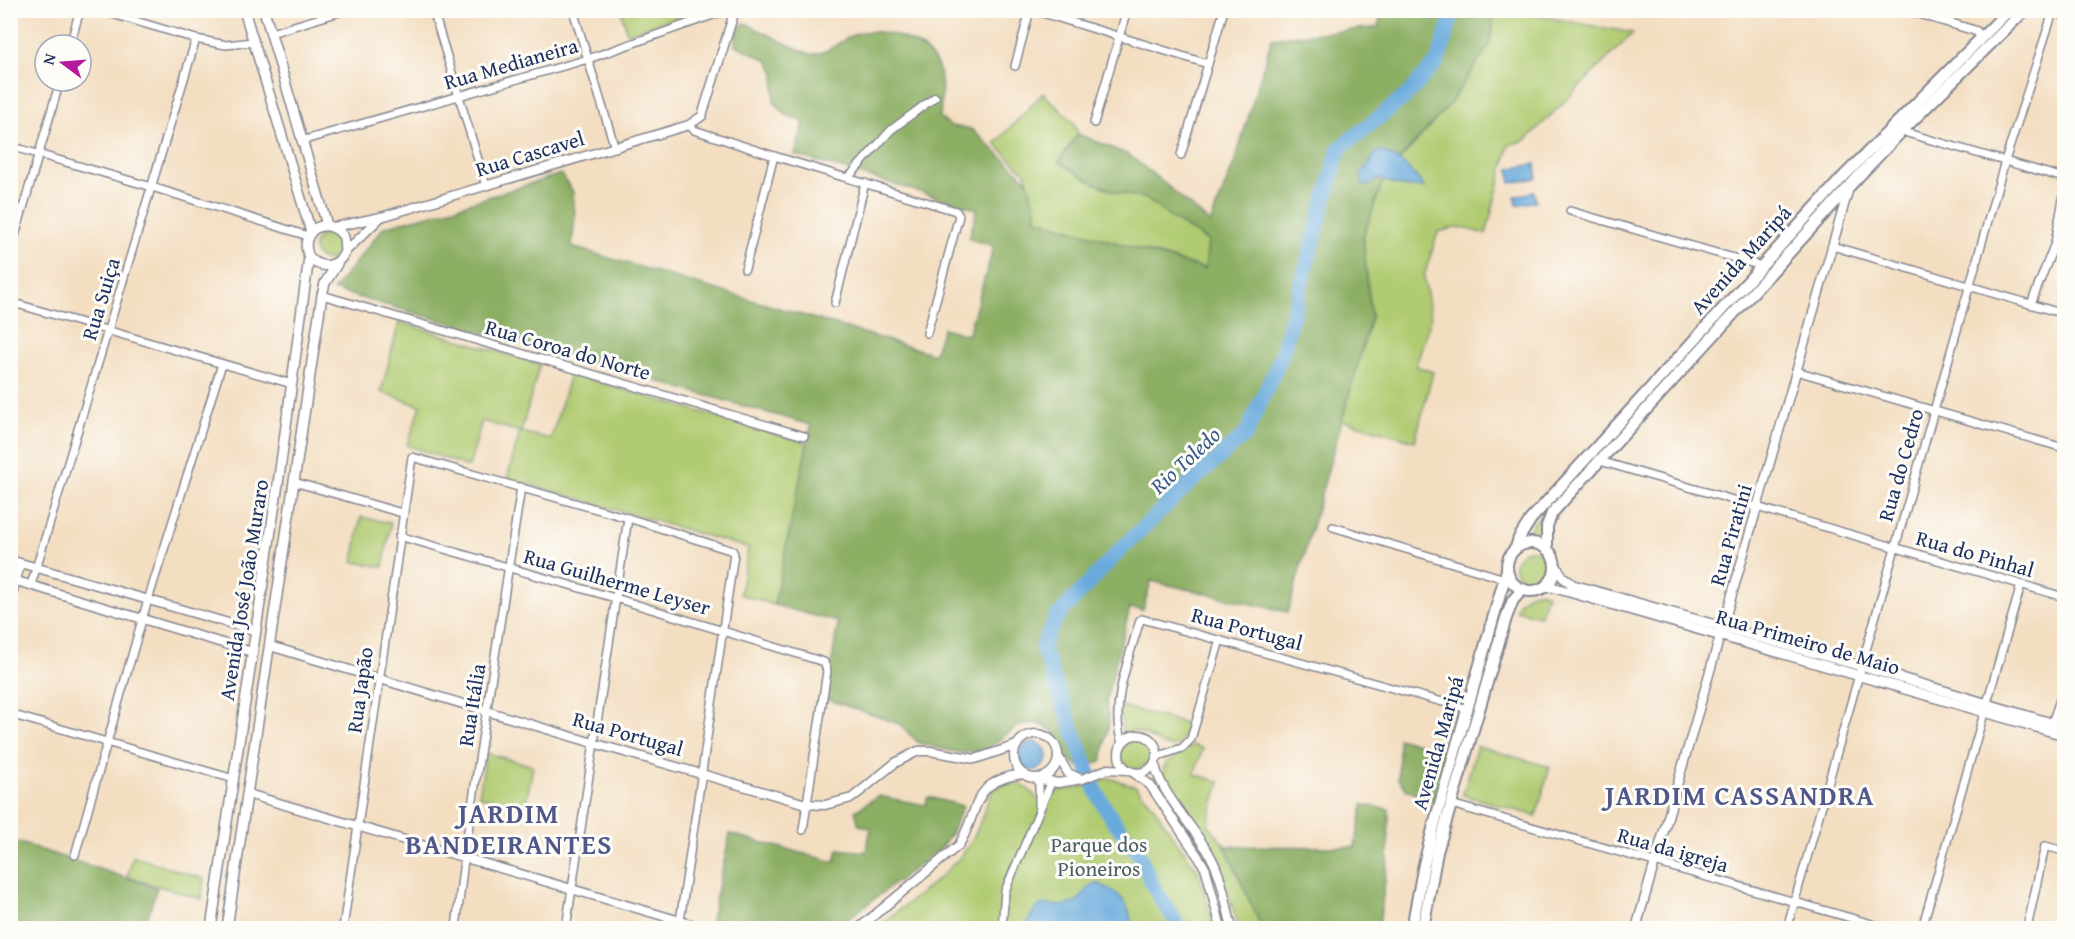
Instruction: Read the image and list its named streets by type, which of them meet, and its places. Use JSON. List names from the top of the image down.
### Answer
{
  "streets": {
    "main road": ["Avenida Maripá", "Avenida José João Muraro", "Rua Primeiro de Maio"],
    "street": [
      "Rua Medianeira",
      "Rua Cascavel",
      "Rua Suiça",
      "Rua Coroa do Norte",
      "Rua do Cedro",
      "Rua Piratini",
      "Rua do Pinhal",
      "Rua Guilherme Leyser",
      "Rua Portugal",
      "Rua Japão",
      "Rua Itália",
      "Rua da igreja"
    ]
  },
  "crossings": [
    ["Rua Cascavel", "Avenida José João Muraro"],
    ["Avenida Maripá", "Rua Piratini"],
    ["Avenida Maripá", "Rua do Pinhal"],
    ["Avenida Maripá", "Rua Portugal"],
    ["Avenida Maripá", "Rua Primeiro de Maio"],
    ["Avenida Maripá", "Rua da igreja"],
    ["Rua Coroa do Norte", "Avenida José João Muraro"],
    ["Rua do Cedro", "Rua do Pinhal"],
    ["Rua do Cedro", "Rua Primeiro de Maio"],
    ["Rua do Cedro", "Rua da igreja"],
    ["Rua Piratini", "Rua do Pinhal"],
    ["Rua Piratini", "Rua Primeiro de Maio"],
    ["Rua Piratini", "Rua da igreja"],
    ["Rua Guilherme Leyser", "Rua Portugal"],
    ["Rua Guilherme Leyser", "Rua Japão"],
    ["Rua Guilherme Leyser", "Rua Itália"],
    ["Avenida José João Muraro", "Rua Portugal"],
    ["Rua Portugal", "Rua Japão"],
    ["Rua Portugal", "Rua Itália"],
    ["Rua Japão", "Rua Itália"]
  ],
  "districts": ["JARDIM CASSANDRA", "JARDIM BANDEIRANTES"],
  "water": ["Rio Toledo"],
  "parks": ["Parque dos Pioneiros"],
  "north": "left"
}
